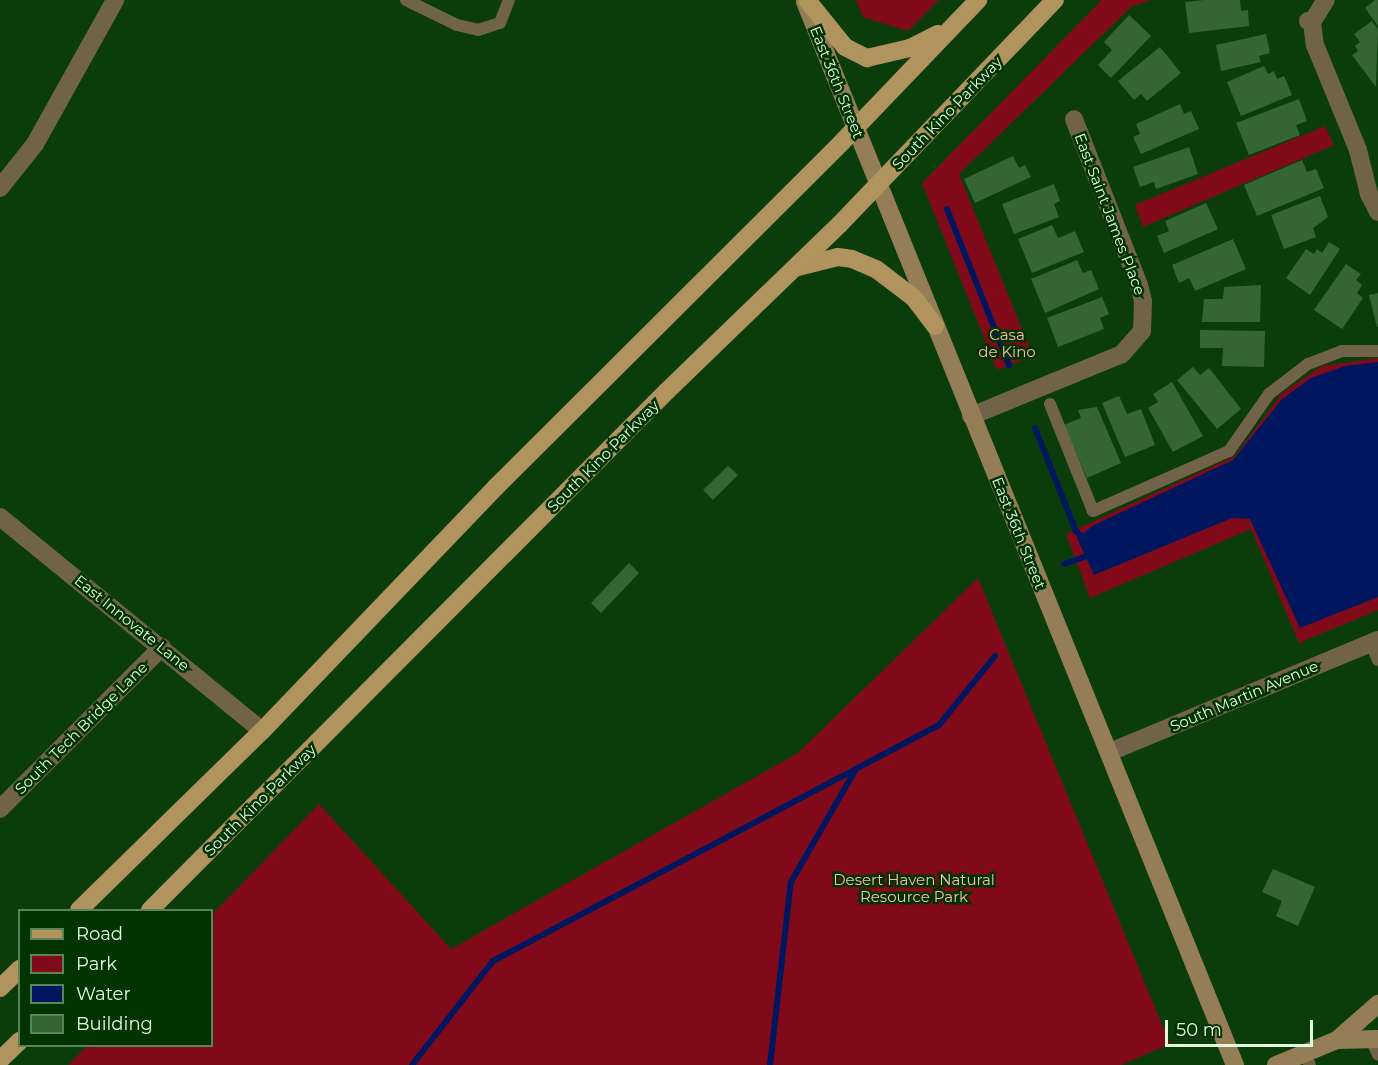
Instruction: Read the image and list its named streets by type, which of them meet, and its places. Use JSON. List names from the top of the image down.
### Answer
{
  "streets": {
    "main road": ["East 36th Street", "South Kino Parkway"],
    "street": [
      "East Saint James Place",
      "East Innovate Lane",
      "South Martin Avenue",
      "South Tech Bridge Lane"
    ]
  },
  "crossings": [
    ["East 36th Street", "South Kino Parkway"],
    ["East 36th Street", "East Saint James Place"],
    ["East 36th Street", "South Martin Avenue"],
    ["East Innovate Lane", "South Tech Bridge Lane"]
  ],
  "parks": ["Casa de Kino", "Desert Haven Natural Resource Park"],
  "legend": [
    "Road",
    "Park",
    "Water",
    "Building"
  ],
  "scale_bar": "50 m"
}
